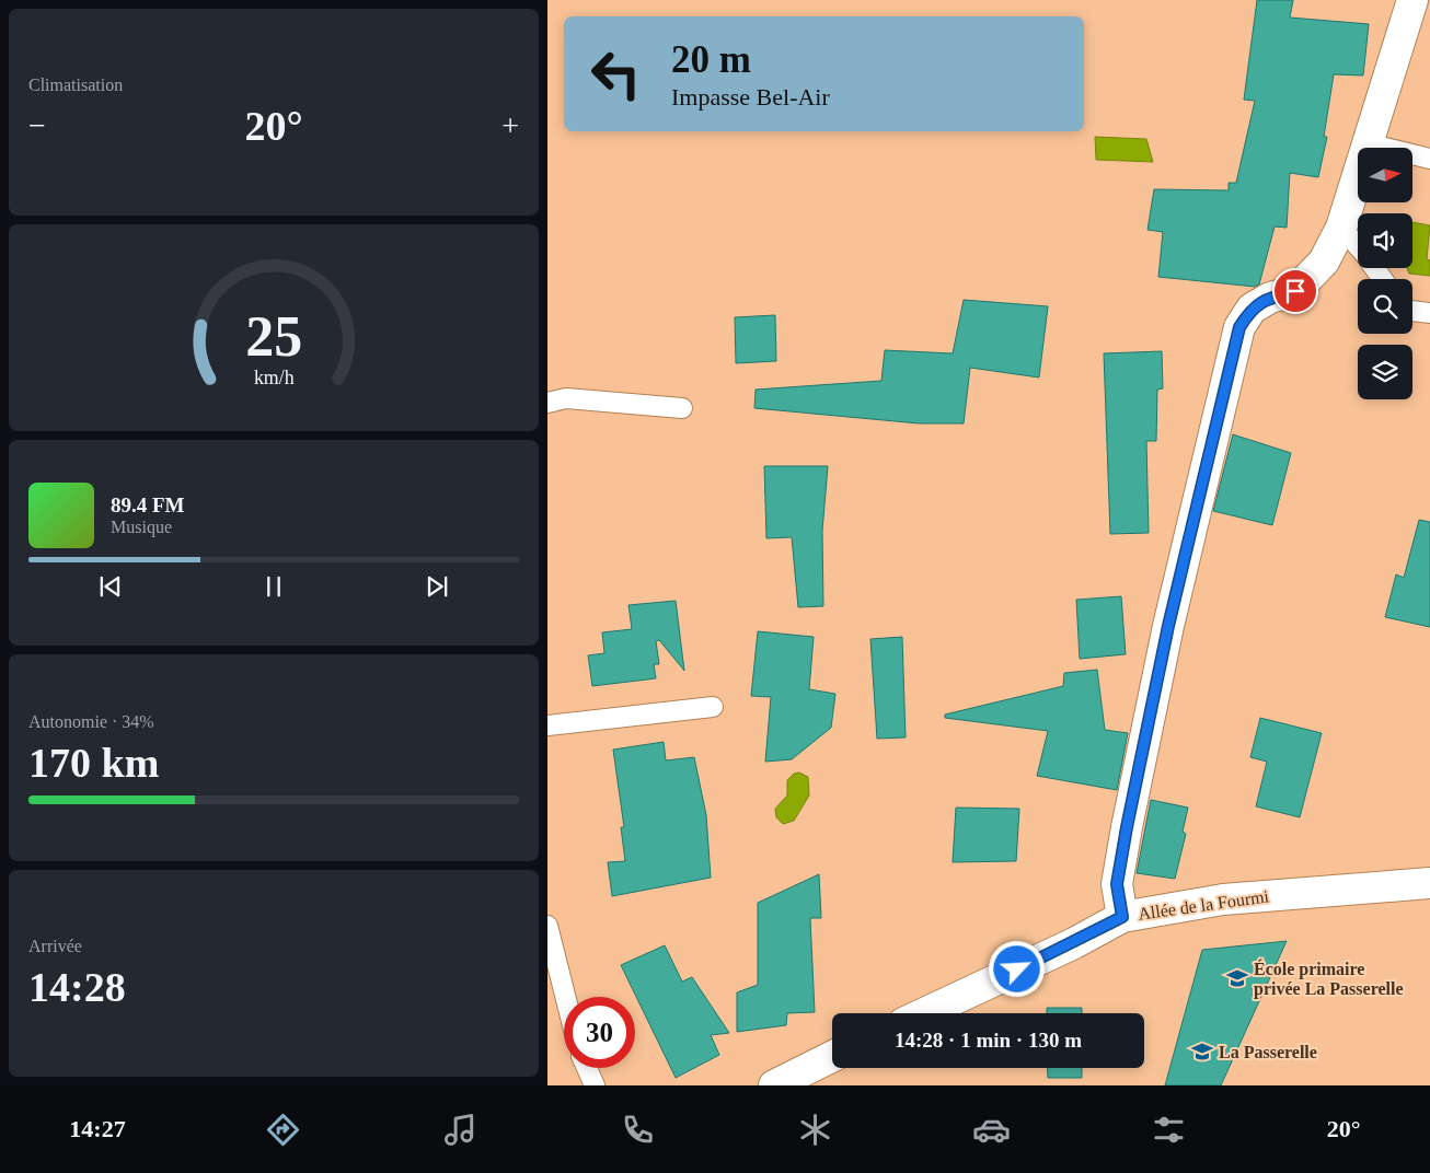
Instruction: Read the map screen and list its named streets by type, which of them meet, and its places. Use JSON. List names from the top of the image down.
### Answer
{
  "streets": {
    "street": ["Allée de la Fourmi"]
  },
  "places": {
    "school or university": ["École primaire privée La Passerelle", "La Passerelle"]
  },
  "north": "right",
  "page": {
    "tile": [
      "Climatisation",
      ["Autonomie · 34%", "170 km"],
      ["Arrivée", "14:28"]
    ],
    "turn": ["20 m", "Impasse Bel-Air"],
    "heat": ["−", "20°", "+"],
    "song": ["89.4 FM", "Musique"],
    "limit": "30",
    "trip": "14:28 · 1 min · 130 m",
    "tabs": ["14:27", "20°"],
    "gauge": ["25", "km/h"]
  }
}
